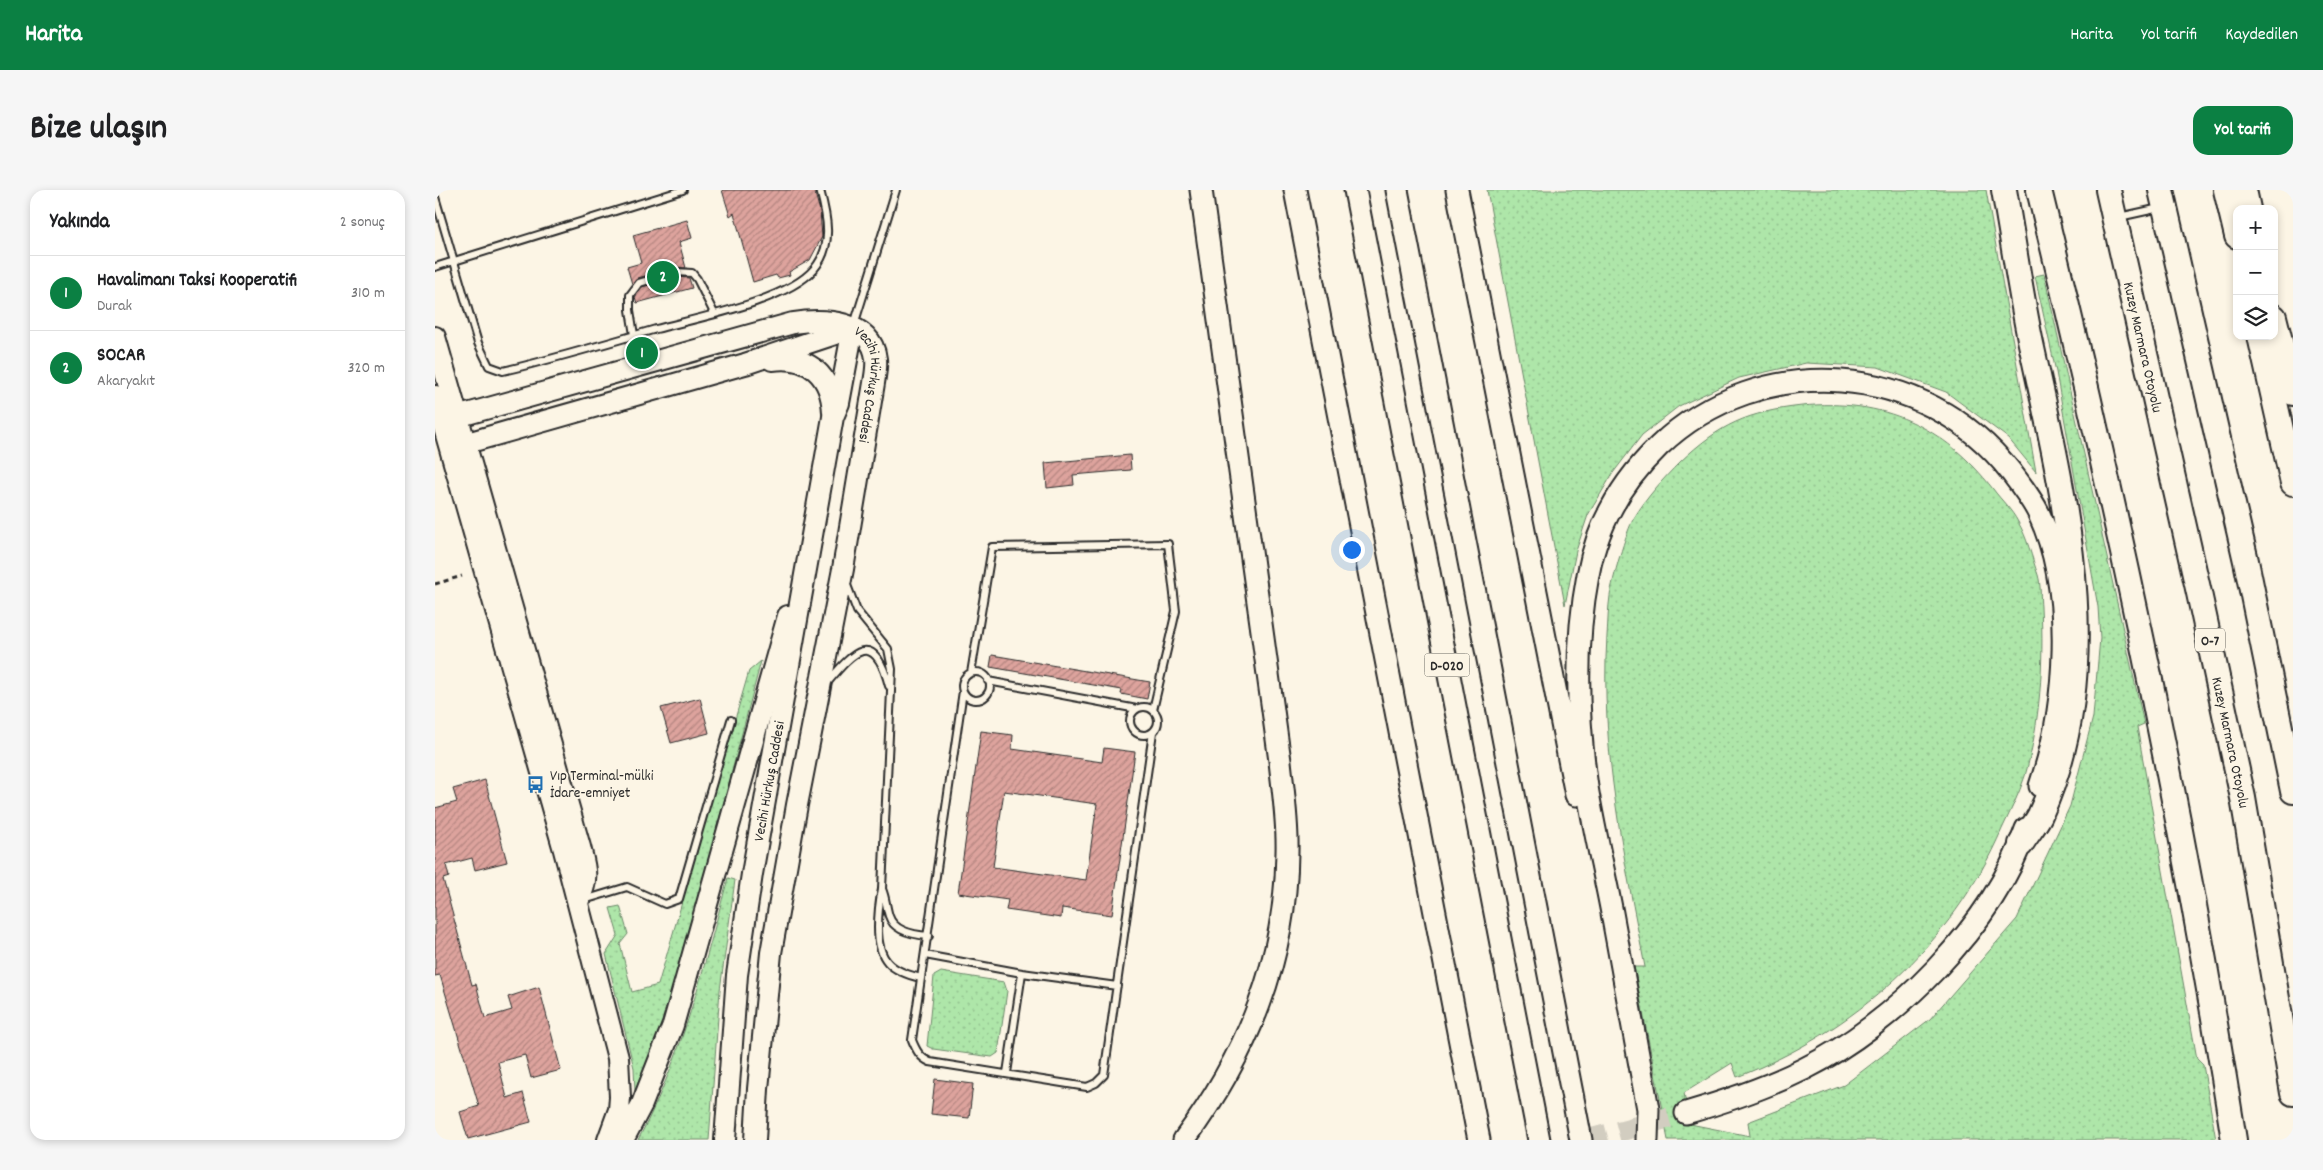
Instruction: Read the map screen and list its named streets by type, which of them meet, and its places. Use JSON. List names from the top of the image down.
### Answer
{
  "streets": {
    "highway": ["Kuzey Marmara Otoyolu", "O-7", "D-020"],
    "main road": ["Vecihi Hürkuş Caddesi"]
  },
  "places": {
    "bus stop": ["Vıp Terminal-mülki İdare-emniyet"]
  },
  "page": {
    "header": "Harita",
    "nav": ["Harita", "Yol tarifi", "Kaydedilen"],
    "title": "Bize ulaşın",
    "buttons": "Yol tarifi",
    "heading": ["Yakında", "2 sonuç"],
    "map_buttons": ["+", "−"],
    "list": [
      {
        "mark": "1",
        "name": "Havalimanı Taksi Kooperatifi",
        "note": "Durak",
        "value": "310 m"
      },
      {
        "mark": "2",
        "name": "SOCAR",
        "note": "Akaryakıt",
        "value": "320 m"
      }
    ],
    "pins": ["2", "1"]
  }
}
